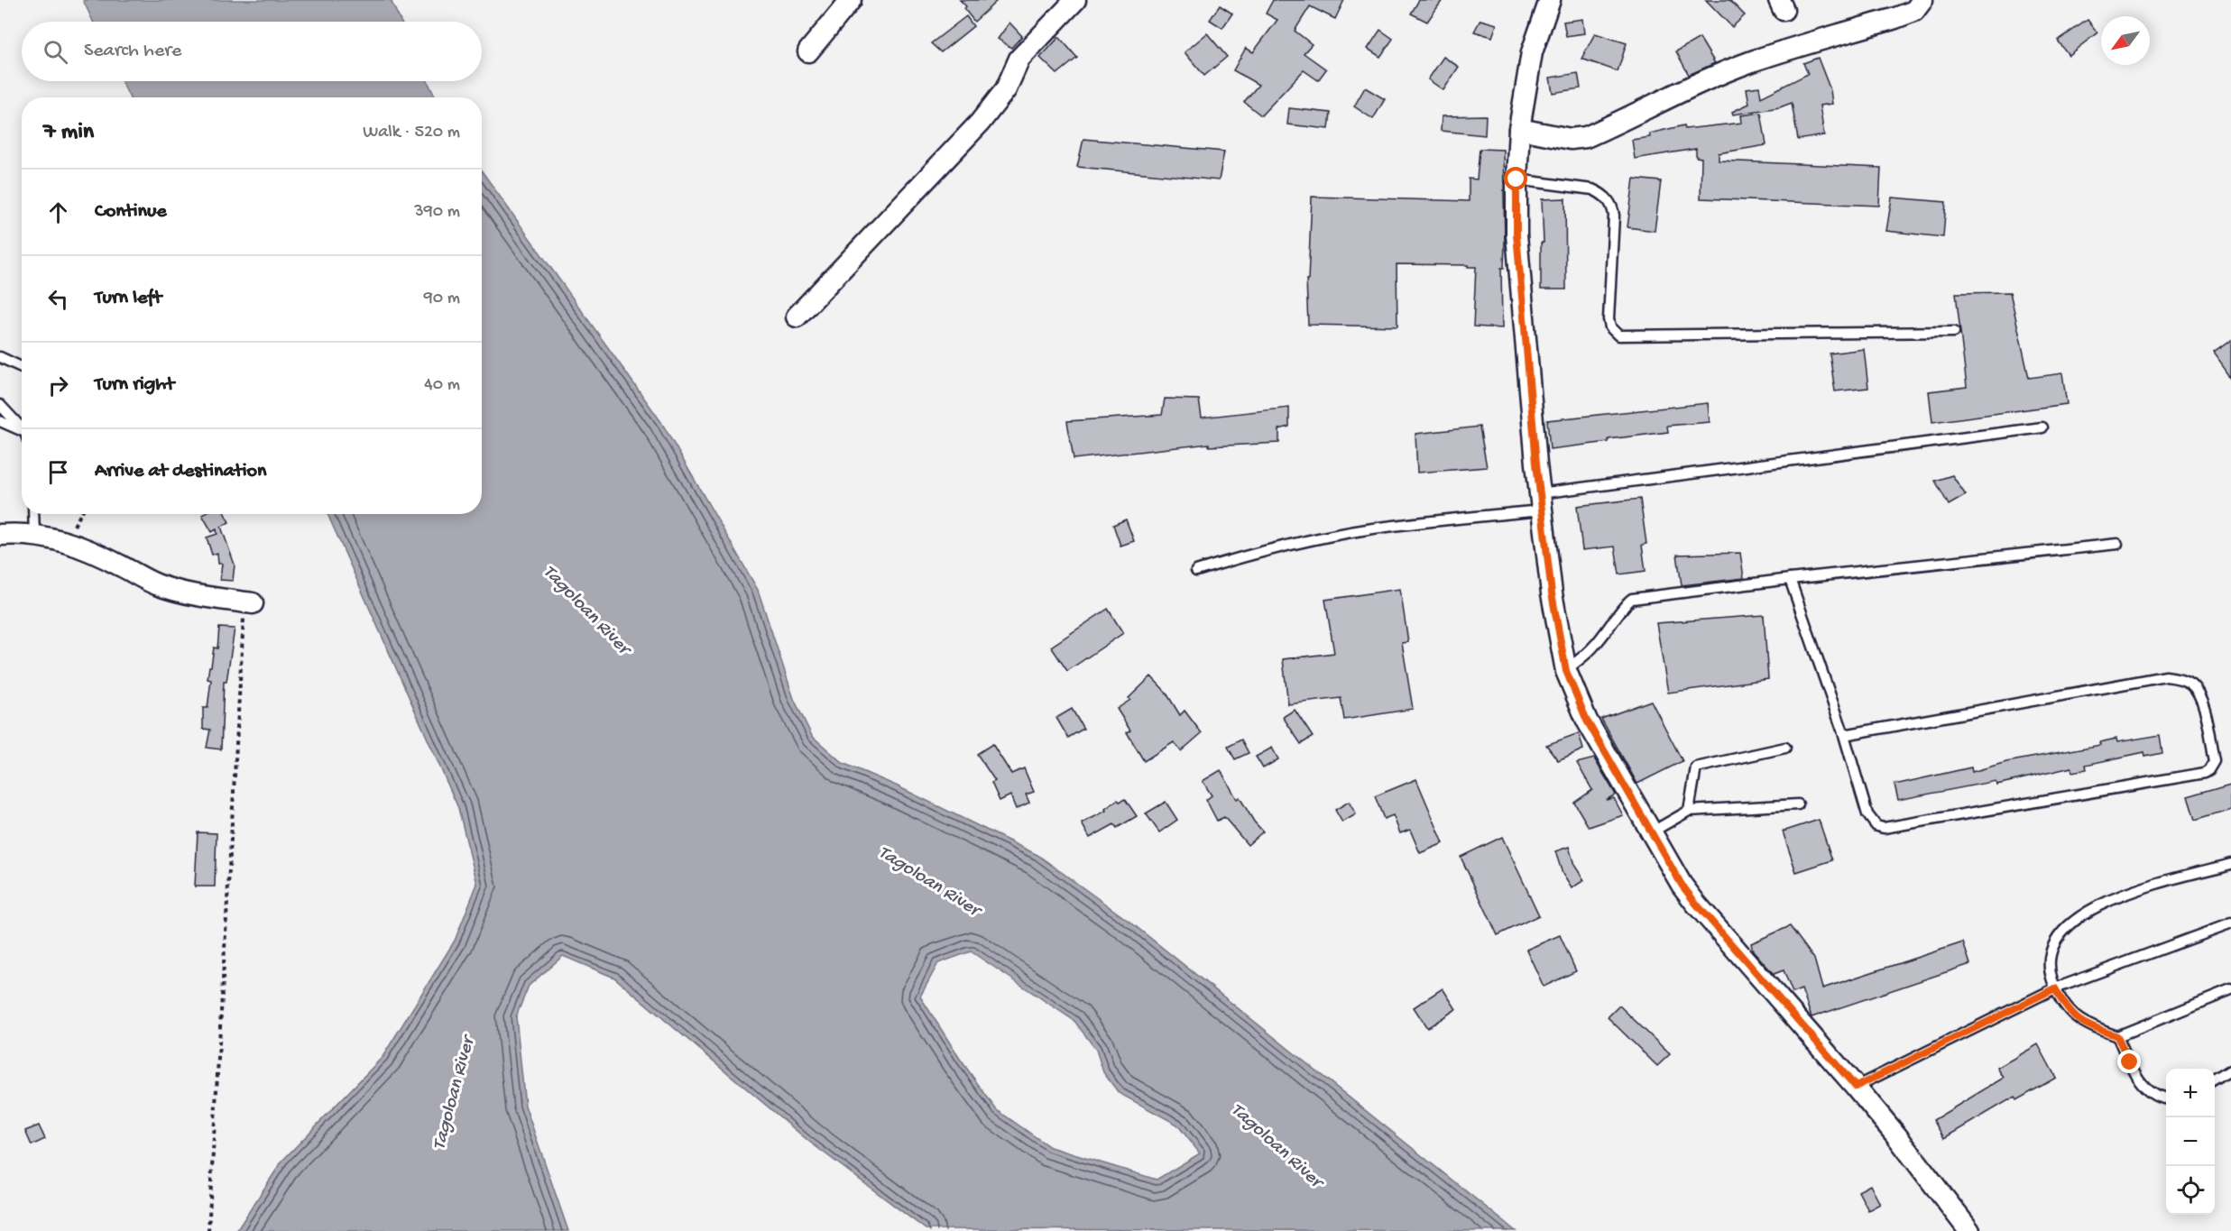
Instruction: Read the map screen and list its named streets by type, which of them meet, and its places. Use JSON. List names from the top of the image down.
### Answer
{
  "water": ["Tagoloan River"],
  "north": "bottom left",
  "page": {
    "search": "Search here",
    "heading": ["7 min", "Walk · 520 m"],
    "list": [
      ["Continue", "390 m"],
      ["Turn left", "90 m"],
      ["Turn right", "40 m"],
      "Arrive at destination"
    ],
    "map_buttons": ["+", "−"]
  }
}
